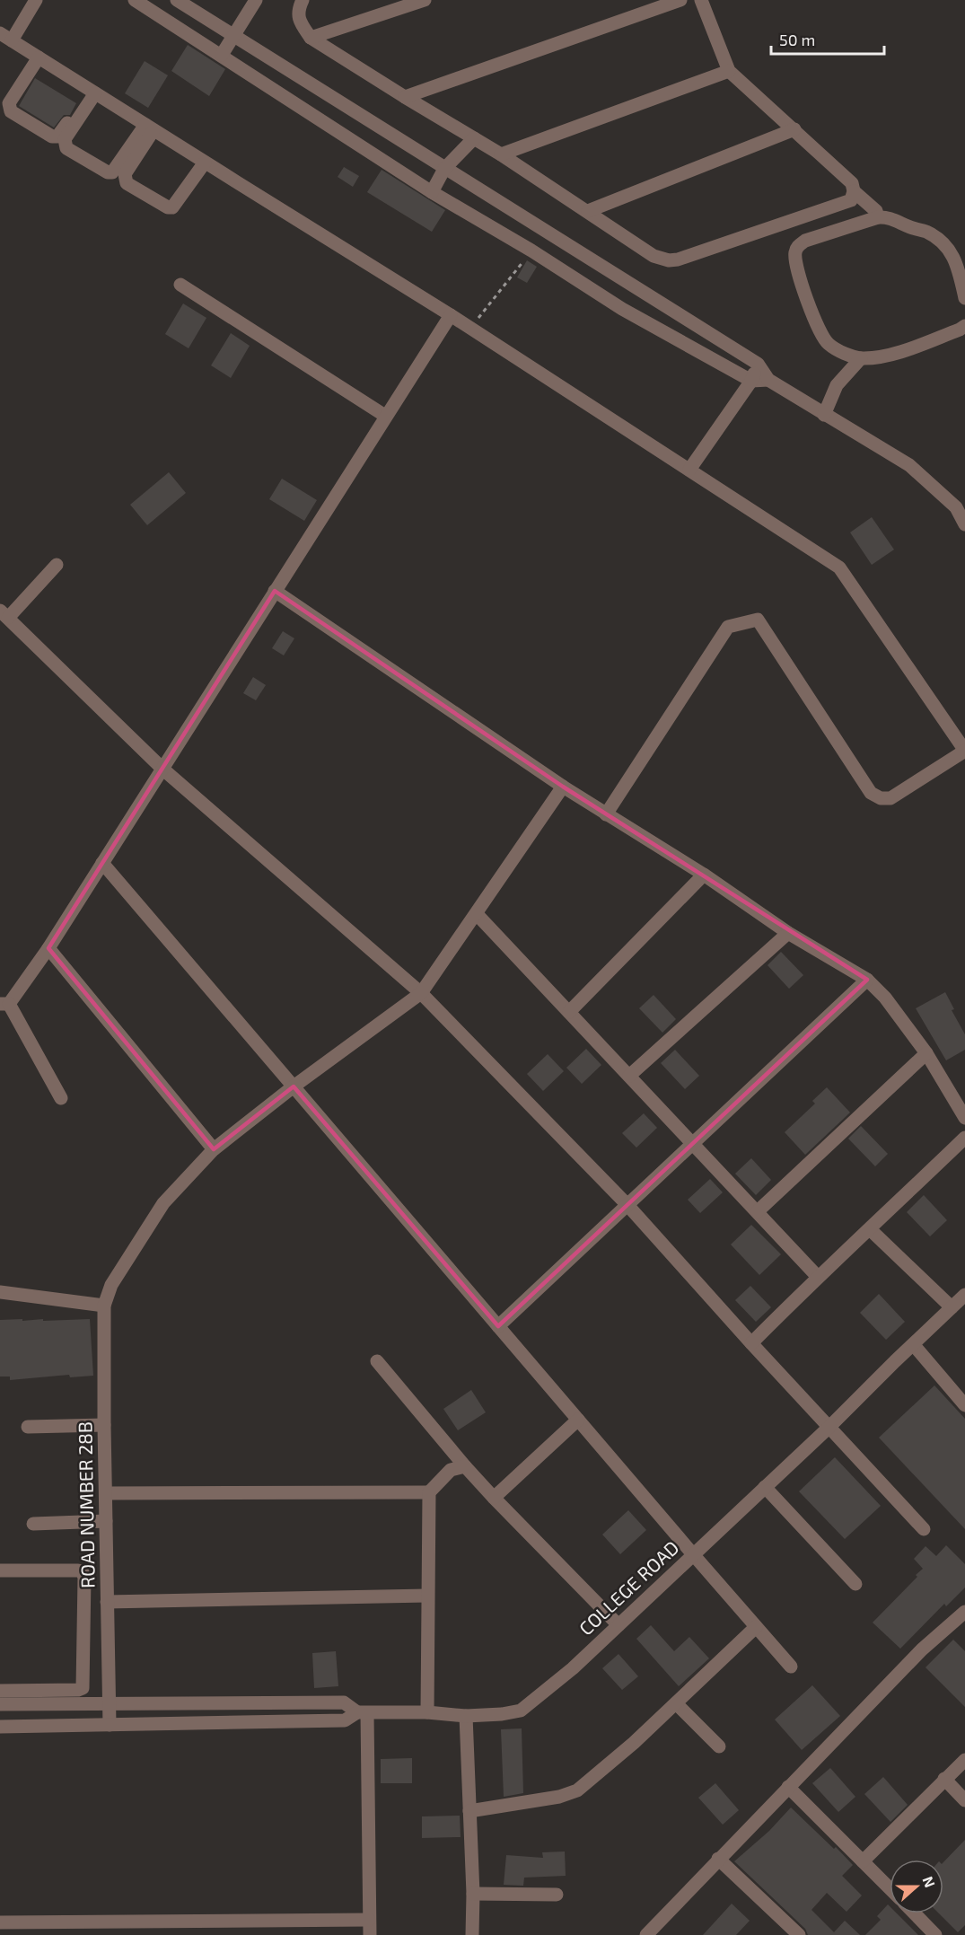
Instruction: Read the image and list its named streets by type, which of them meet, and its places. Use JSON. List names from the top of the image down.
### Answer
{
  "streets": {
    "street": ["ROAD NUMBER 28B", "COLLEGE ROAD"]
  },
  "scale_bar": "50 m",
  "north": "right"
}
